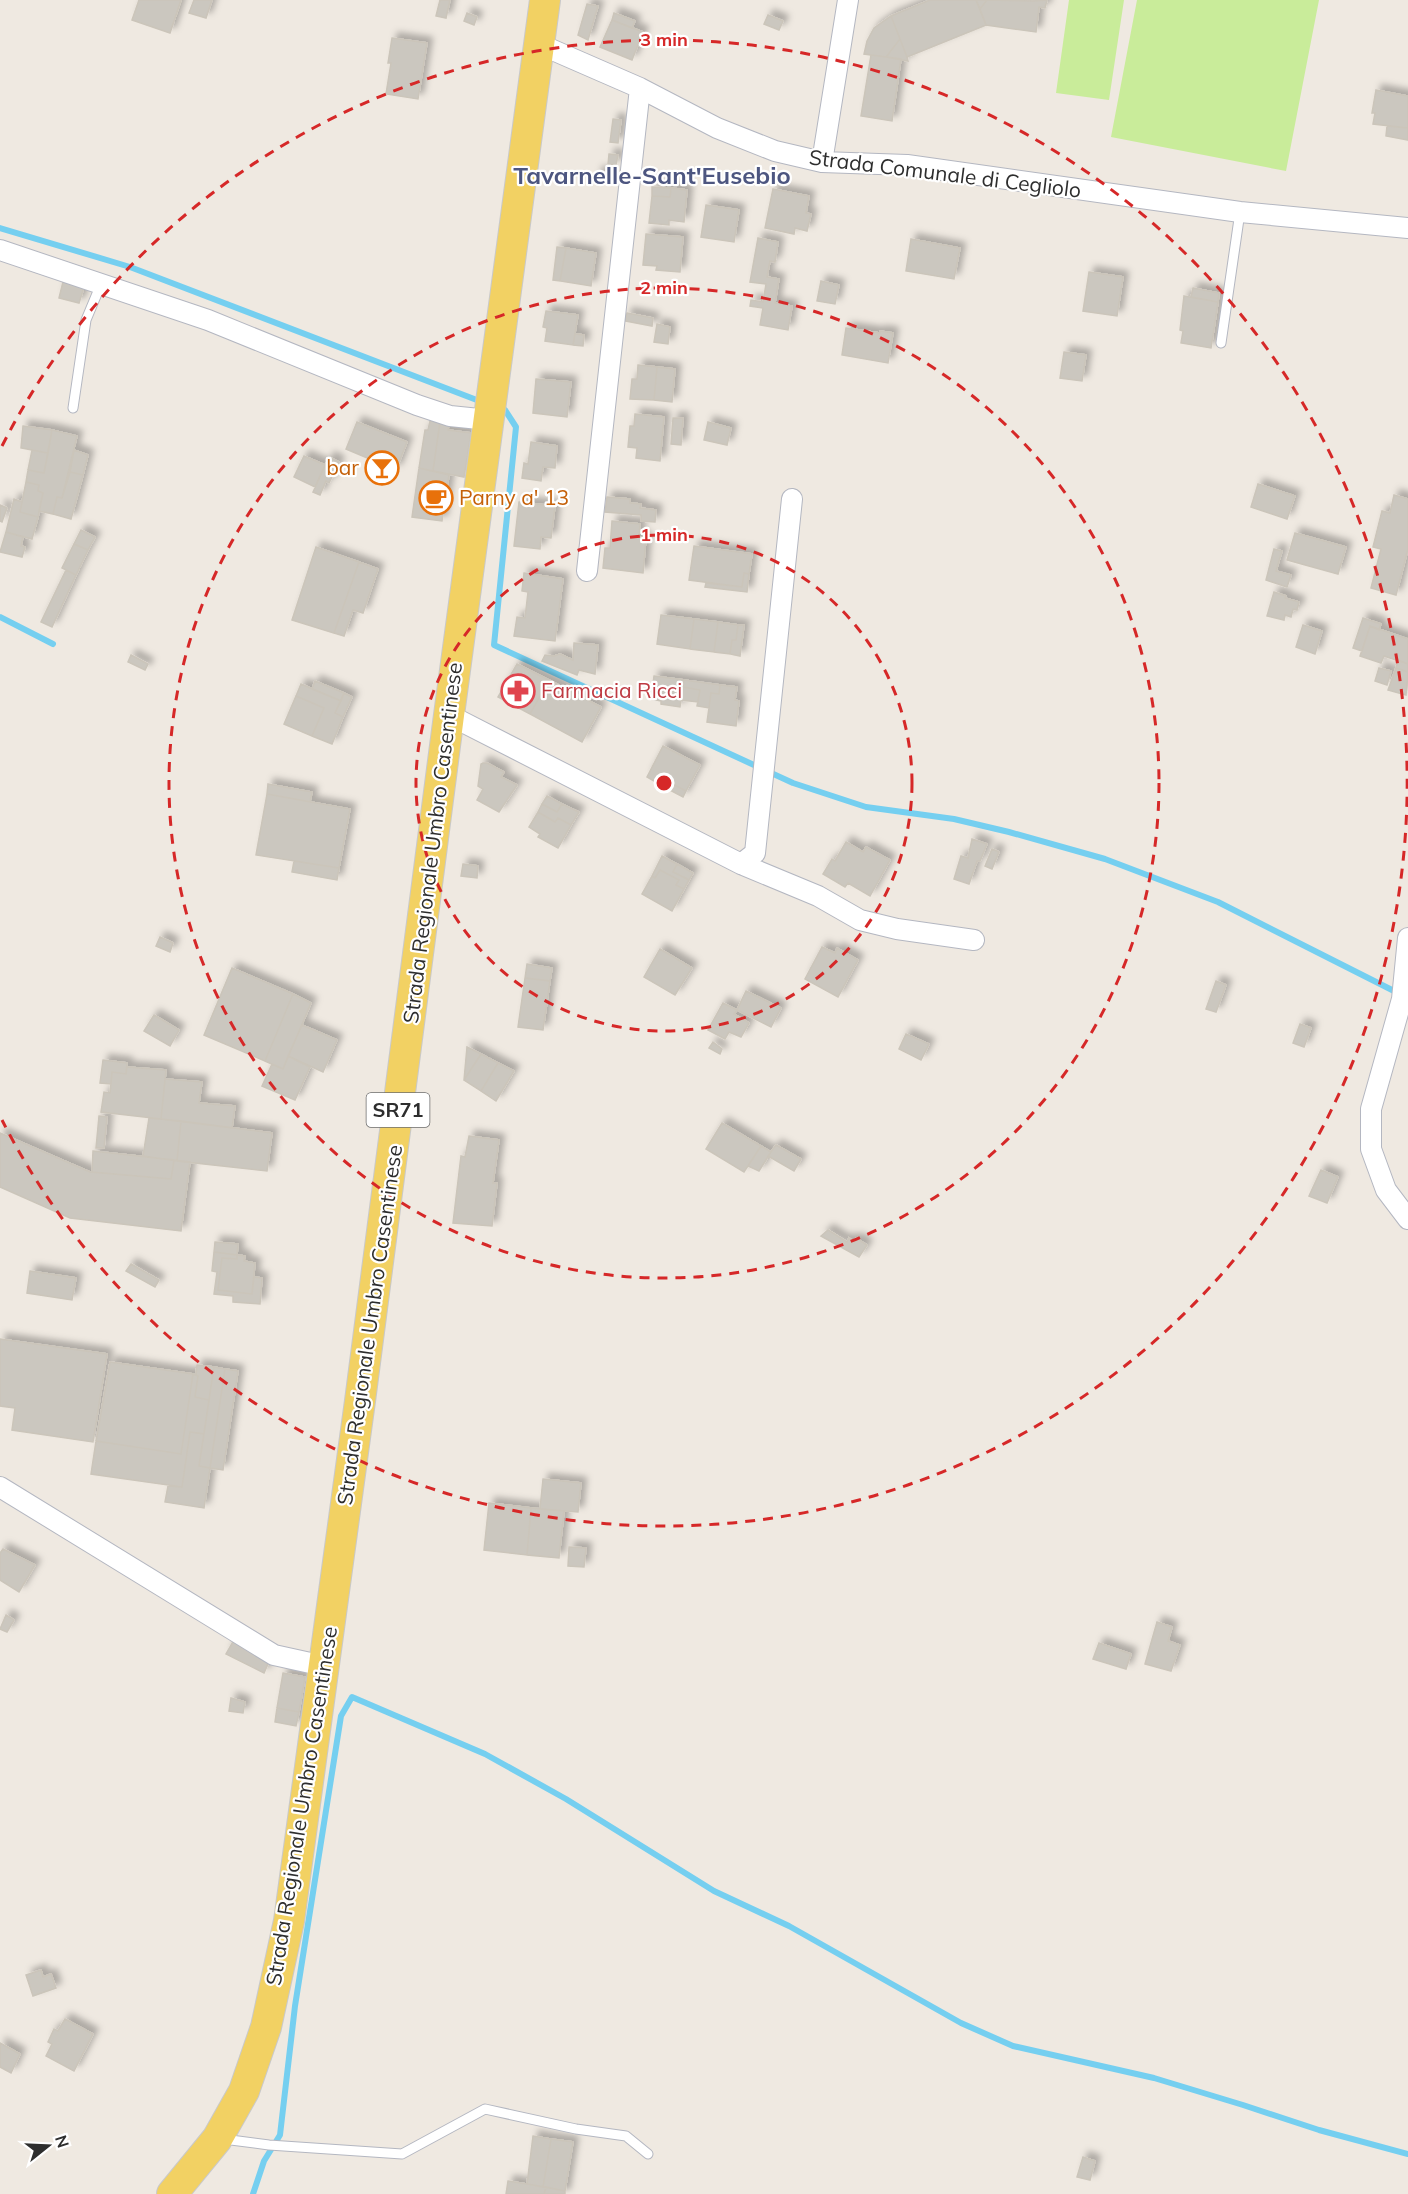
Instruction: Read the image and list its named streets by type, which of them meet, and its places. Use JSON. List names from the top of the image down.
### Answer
{
  "streets": {
    "main road": ["Strada Regionale Umbro Casentinese", "SR71"],
    "street": ["Strada Comunale di Cegliolo"]
  },
  "crossings": [
    ["Strada Comunale di Cegliolo", "Strada Regionale Umbro Casentinese"]
  ],
  "districts": ["Tavarnelle-Sant'Eusebio"],
  "places": {
    "bar": ["bar"],
    "cafe": ["Parny a' 13"],
    "pharmacy": ["Farmacia Ricci"]
  },
  "north": "right",
  "rings": ["3 min", "2 min", "1 min"]
}
